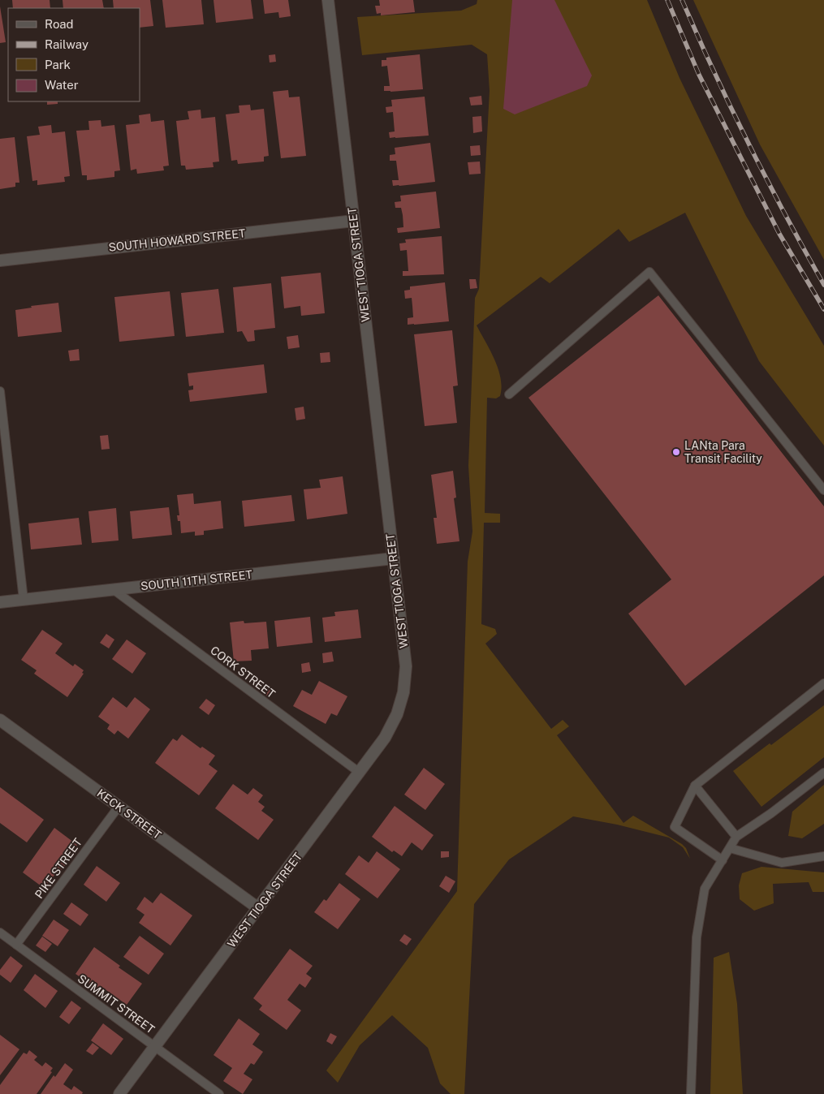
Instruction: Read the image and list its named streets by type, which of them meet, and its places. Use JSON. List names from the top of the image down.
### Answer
{
  "streets": {
    "street": [
      "SOUTH HOWARD STREET",
      "WEST TIOGA STREET",
      "SOUTH 11TH STREET",
      "KECK STREET"
    ],
    "lane": ["CORK STREET", "PIKE STREET", "SUMMIT STREET"]
  },
  "crossings": [
    ["SOUTH HOWARD STREET", "WEST TIOGA STREET"],
    ["WEST TIOGA STREET", "SOUTH 11TH STREET"],
    ["WEST TIOGA STREET", "CORK STREET"],
    ["WEST TIOGA STREET", "KECK STREET"],
    ["WEST TIOGA STREET", "SUMMIT STREET"],
    ["SOUTH 11TH STREET", "CORK STREET"],
    ["KECK STREET", "PIKE STREET"],
    ["PIKE STREET", "SUMMIT STREET"]
  ],
  "places": ["LANta Para Transit Facility"],
  "legend": [
    "Road",
    "Railway",
    "Park",
    "Water"
  ]
}
